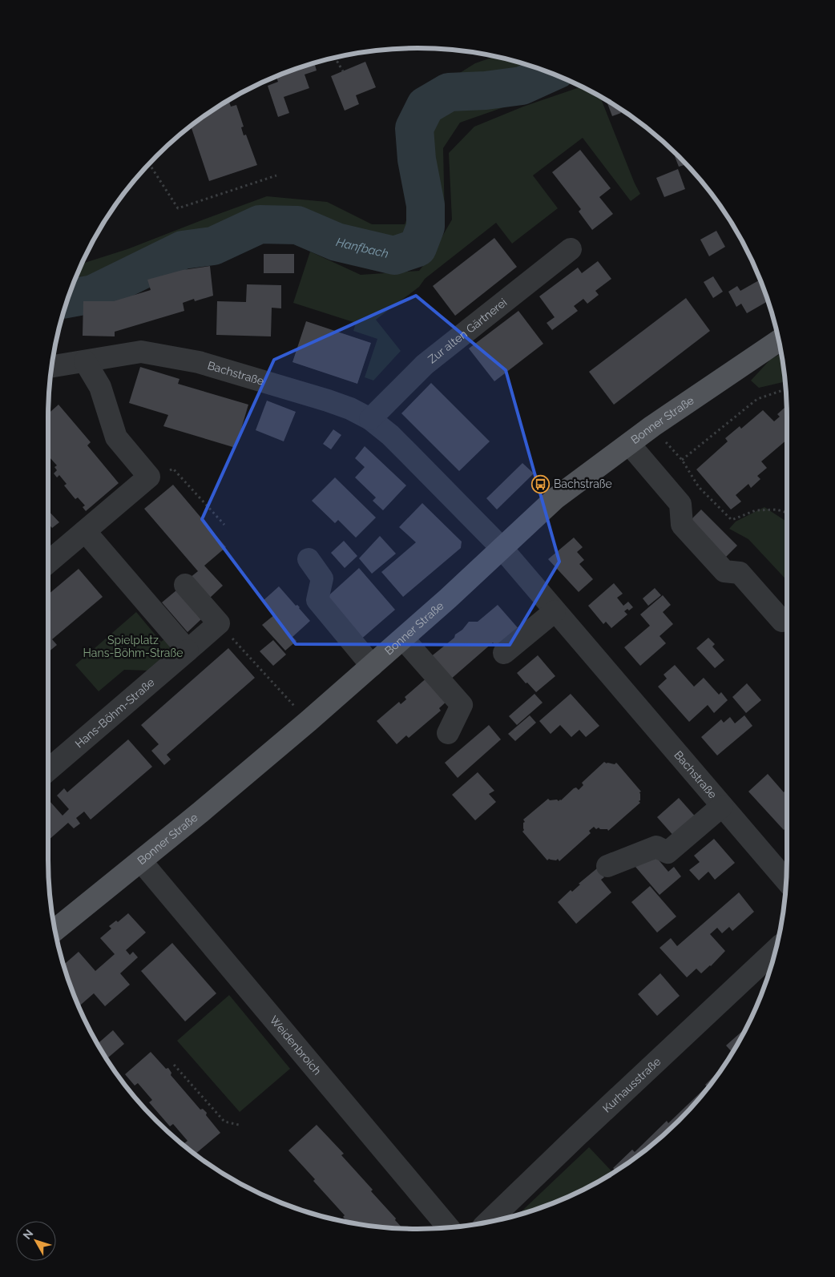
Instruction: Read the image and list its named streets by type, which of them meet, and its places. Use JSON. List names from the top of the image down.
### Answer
{
  "streets": {
    "main road": ["Bonner Straße"],
    "street": [
      "Zur alten Gärtnerei",
      "Bachstraße",
      "Hans-Böhm-Straße",
      "Weidenbroich",
      "Kurhausstraße"
    ]
  },
  "crossings": [
    ["Zur alten Gärtnerei", "Bachstraße"],
    ["Bachstraße", "Bonner Straße"],
    ["Bonner Straße", "Weidenbroich"]
  ],
  "water": ["Hanfbach"],
  "parks": ["Spielplatz Hans-Böhm-Straße"],
  "places": {
    "bus stop": ["Bachstraße"]
  },
  "north": "top left"
}
